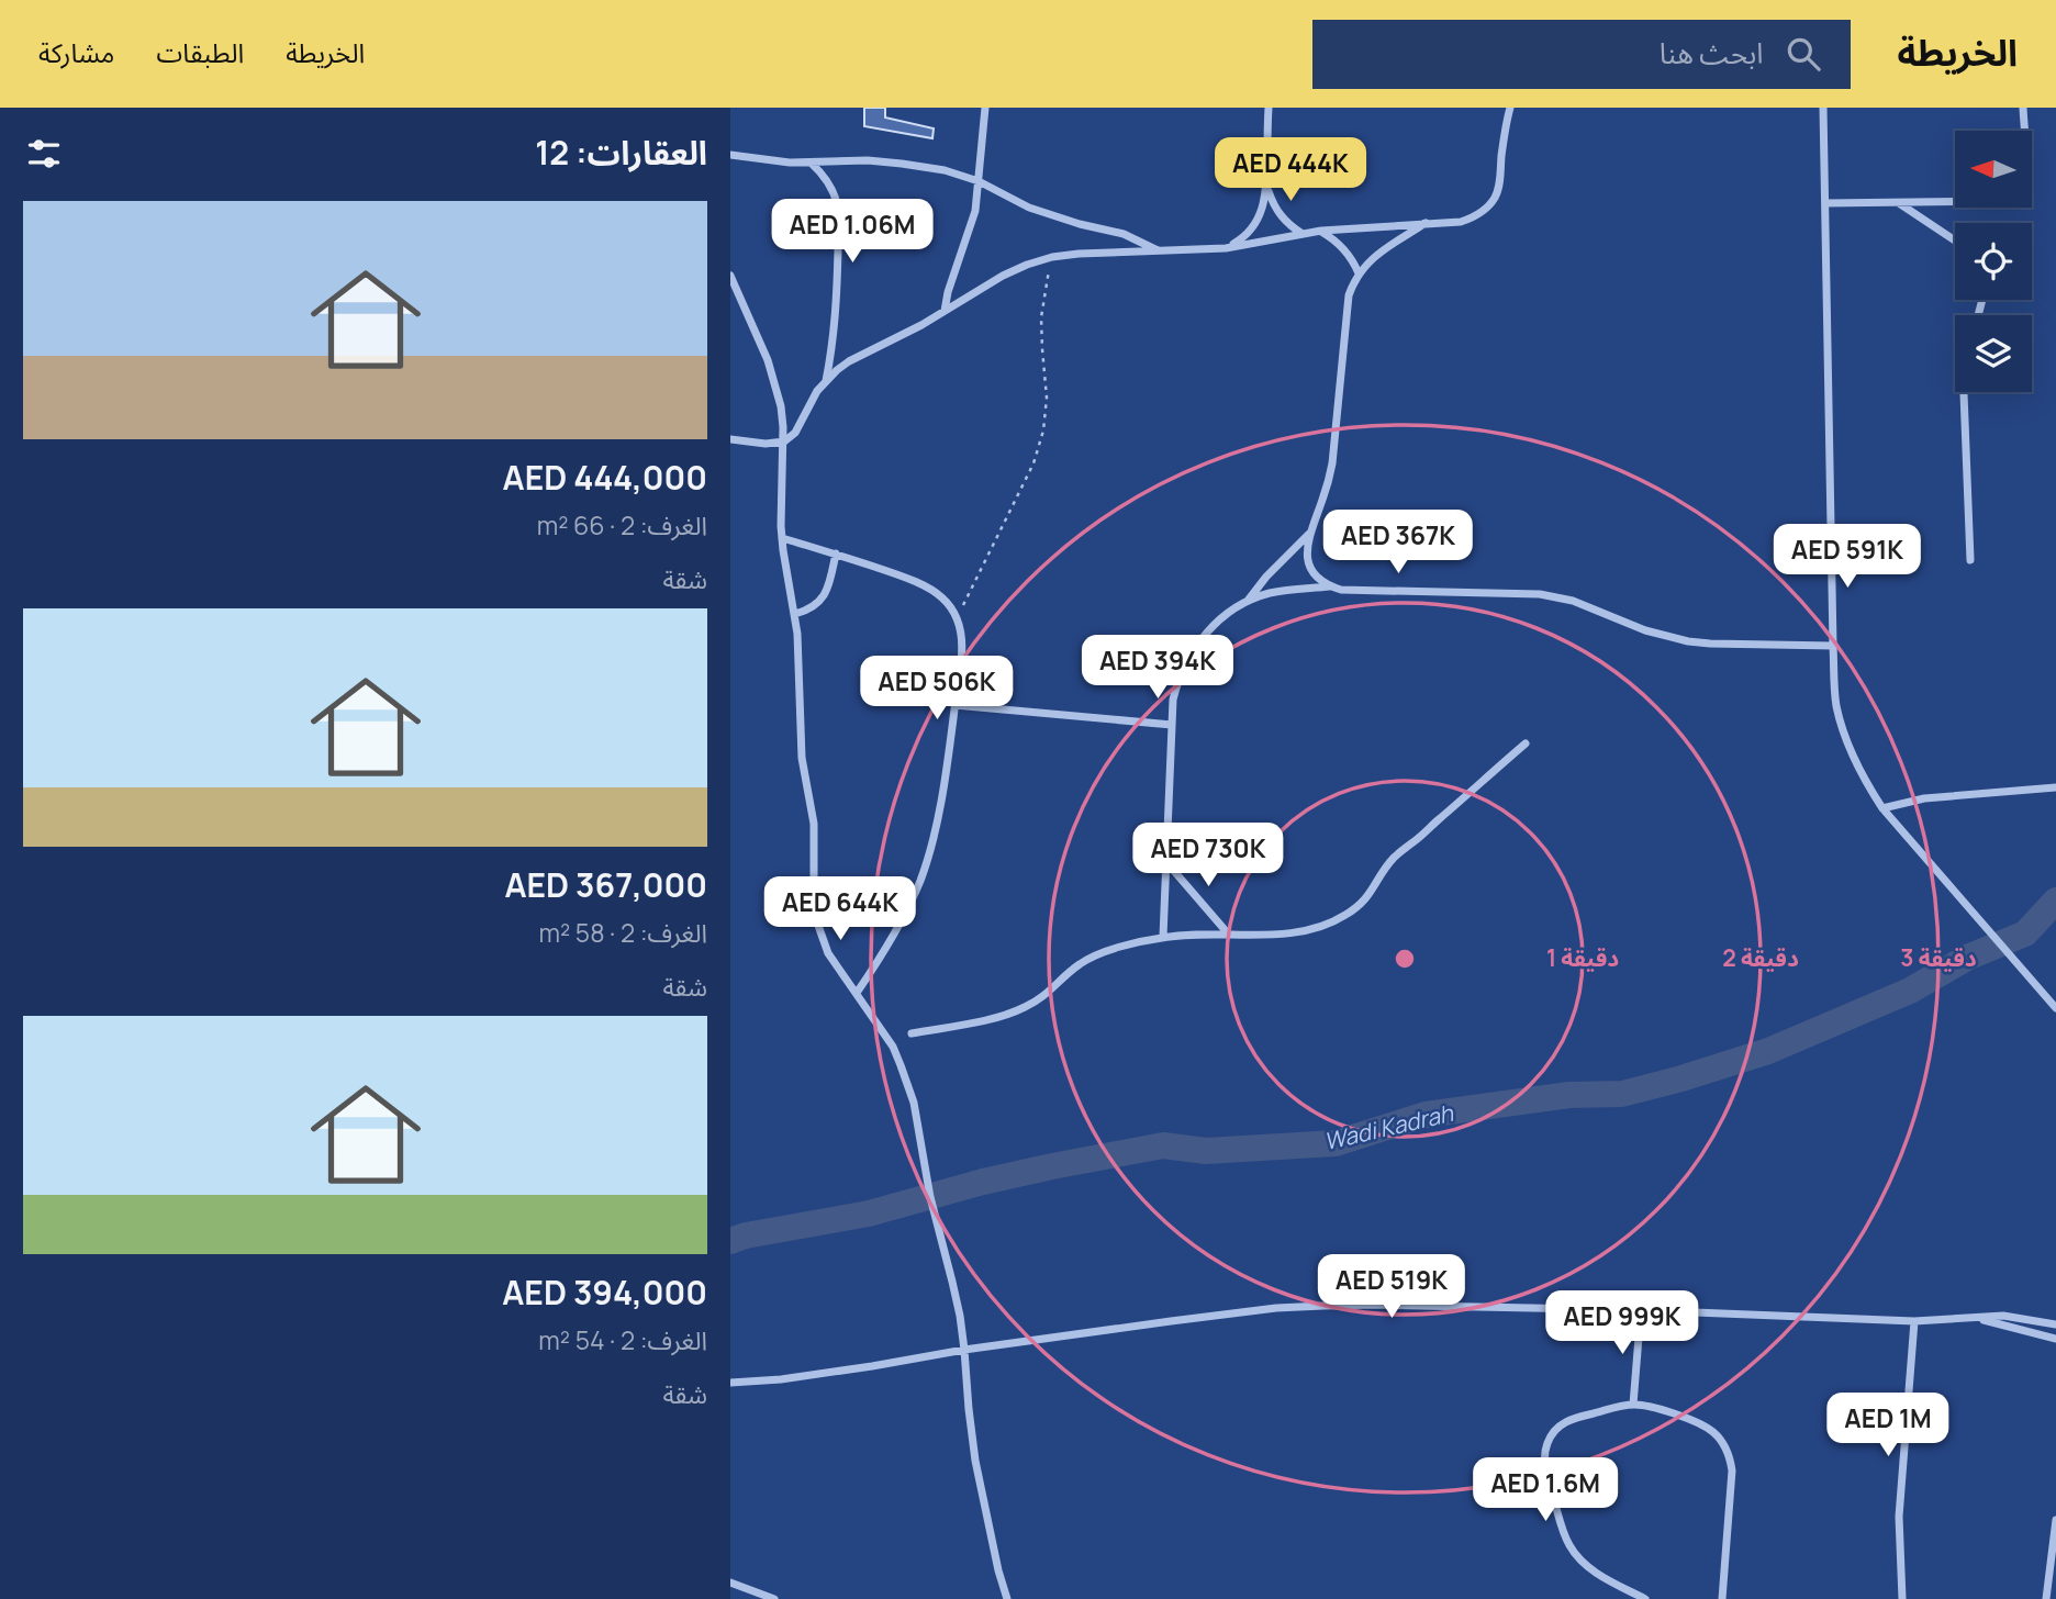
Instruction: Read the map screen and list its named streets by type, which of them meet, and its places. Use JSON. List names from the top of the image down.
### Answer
{
  "water": ["Wadi Kadrah"],
  "north": "left",
  "page": {
    "header": "الخريطة",
    "search": "ابحث هنا",
    "nav": ["الخريطة", "الطبقات", "مشاركة"],
    "heading": "العقارات: 12",
    "price": [
      "AED 444K",
      "AED 1.06M",
      "AED 367K",
      "AED 591K",
      "AED 394K",
      "AED 506K",
      "AED 730K",
      "AED 644K",
      "AED 519K",
      "AED 999K",
      "AED 1M",
      "AED 1.6M"
    ],
    "list": [
      {
        "name": "AED 444,000",
        "note": "الغرف: 2 · 66 m² · شقة"
      },
      {
        "name": "AED 367,000",
        "note": "الغرف: 2 · 58 m² · شقة"
      },
      {
        "name": "AED 394,000",
        "note": "الغرف: 2 · 54 m² · شقة"
      }
    ]
  },
  "rings": ["1 دقيقة", "2 دقيقة", "3 دقيقة"]
}
